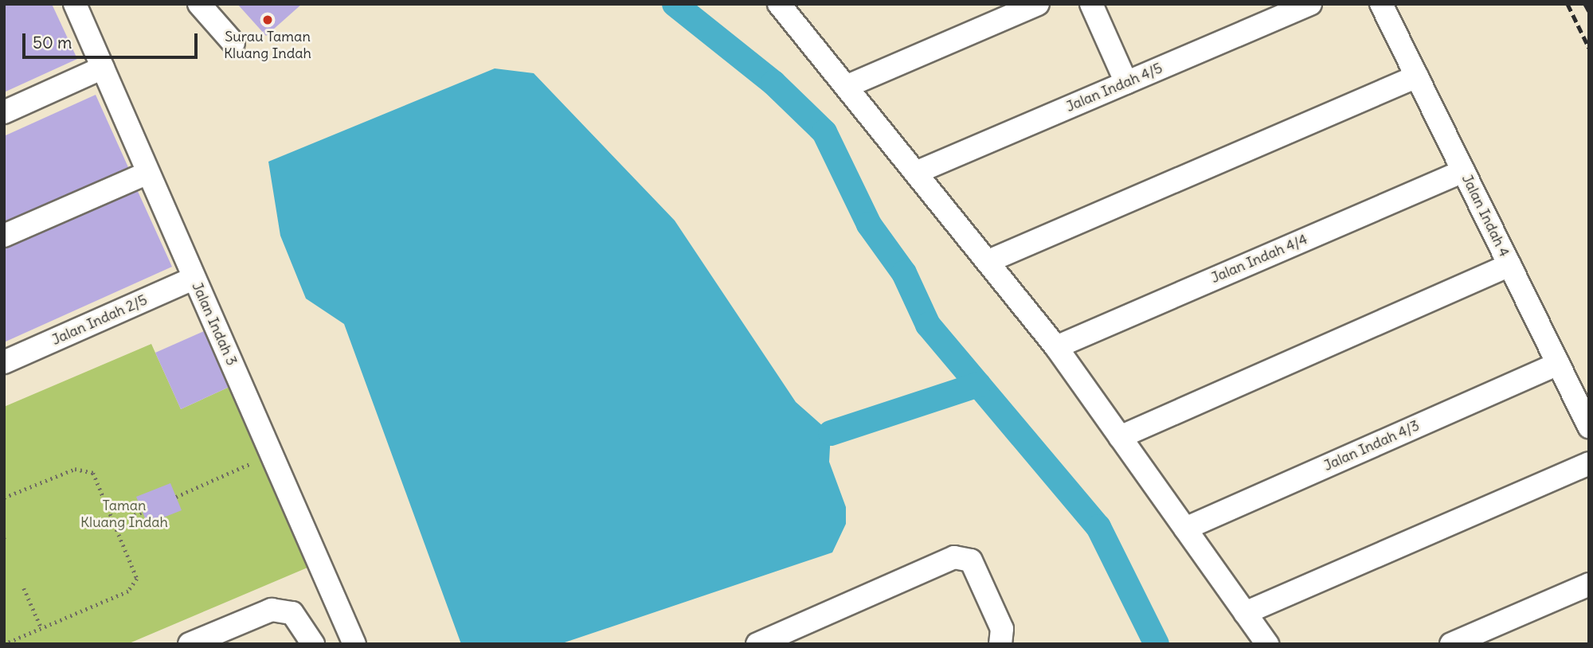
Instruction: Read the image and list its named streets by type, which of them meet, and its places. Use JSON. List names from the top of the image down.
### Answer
{
  "streets": {
    "street": [
      "Jalan Indah 4/5",
      "Jalan Indah 4",
      "Jalan Indah 4/4",
      "Jalan Indah 2/5",
      "Jalan Indah 3",
      "Jalan Indah 4/3"
    ]
  },
  "crossings": [
    ["Jalan Indah 4", "Jalan Indah 4/4"],
    ["Jalan Indah 4", "Jalan Indah 4/3"],
    ["Jalan Indah 2/5", "Jalan Indah 3"]
  ],
  "parks": ["Taman Kluang Indah"],
  "places": ["Surau Taman Kluang Indah"],
  "scale_bar": "50 m"
}
